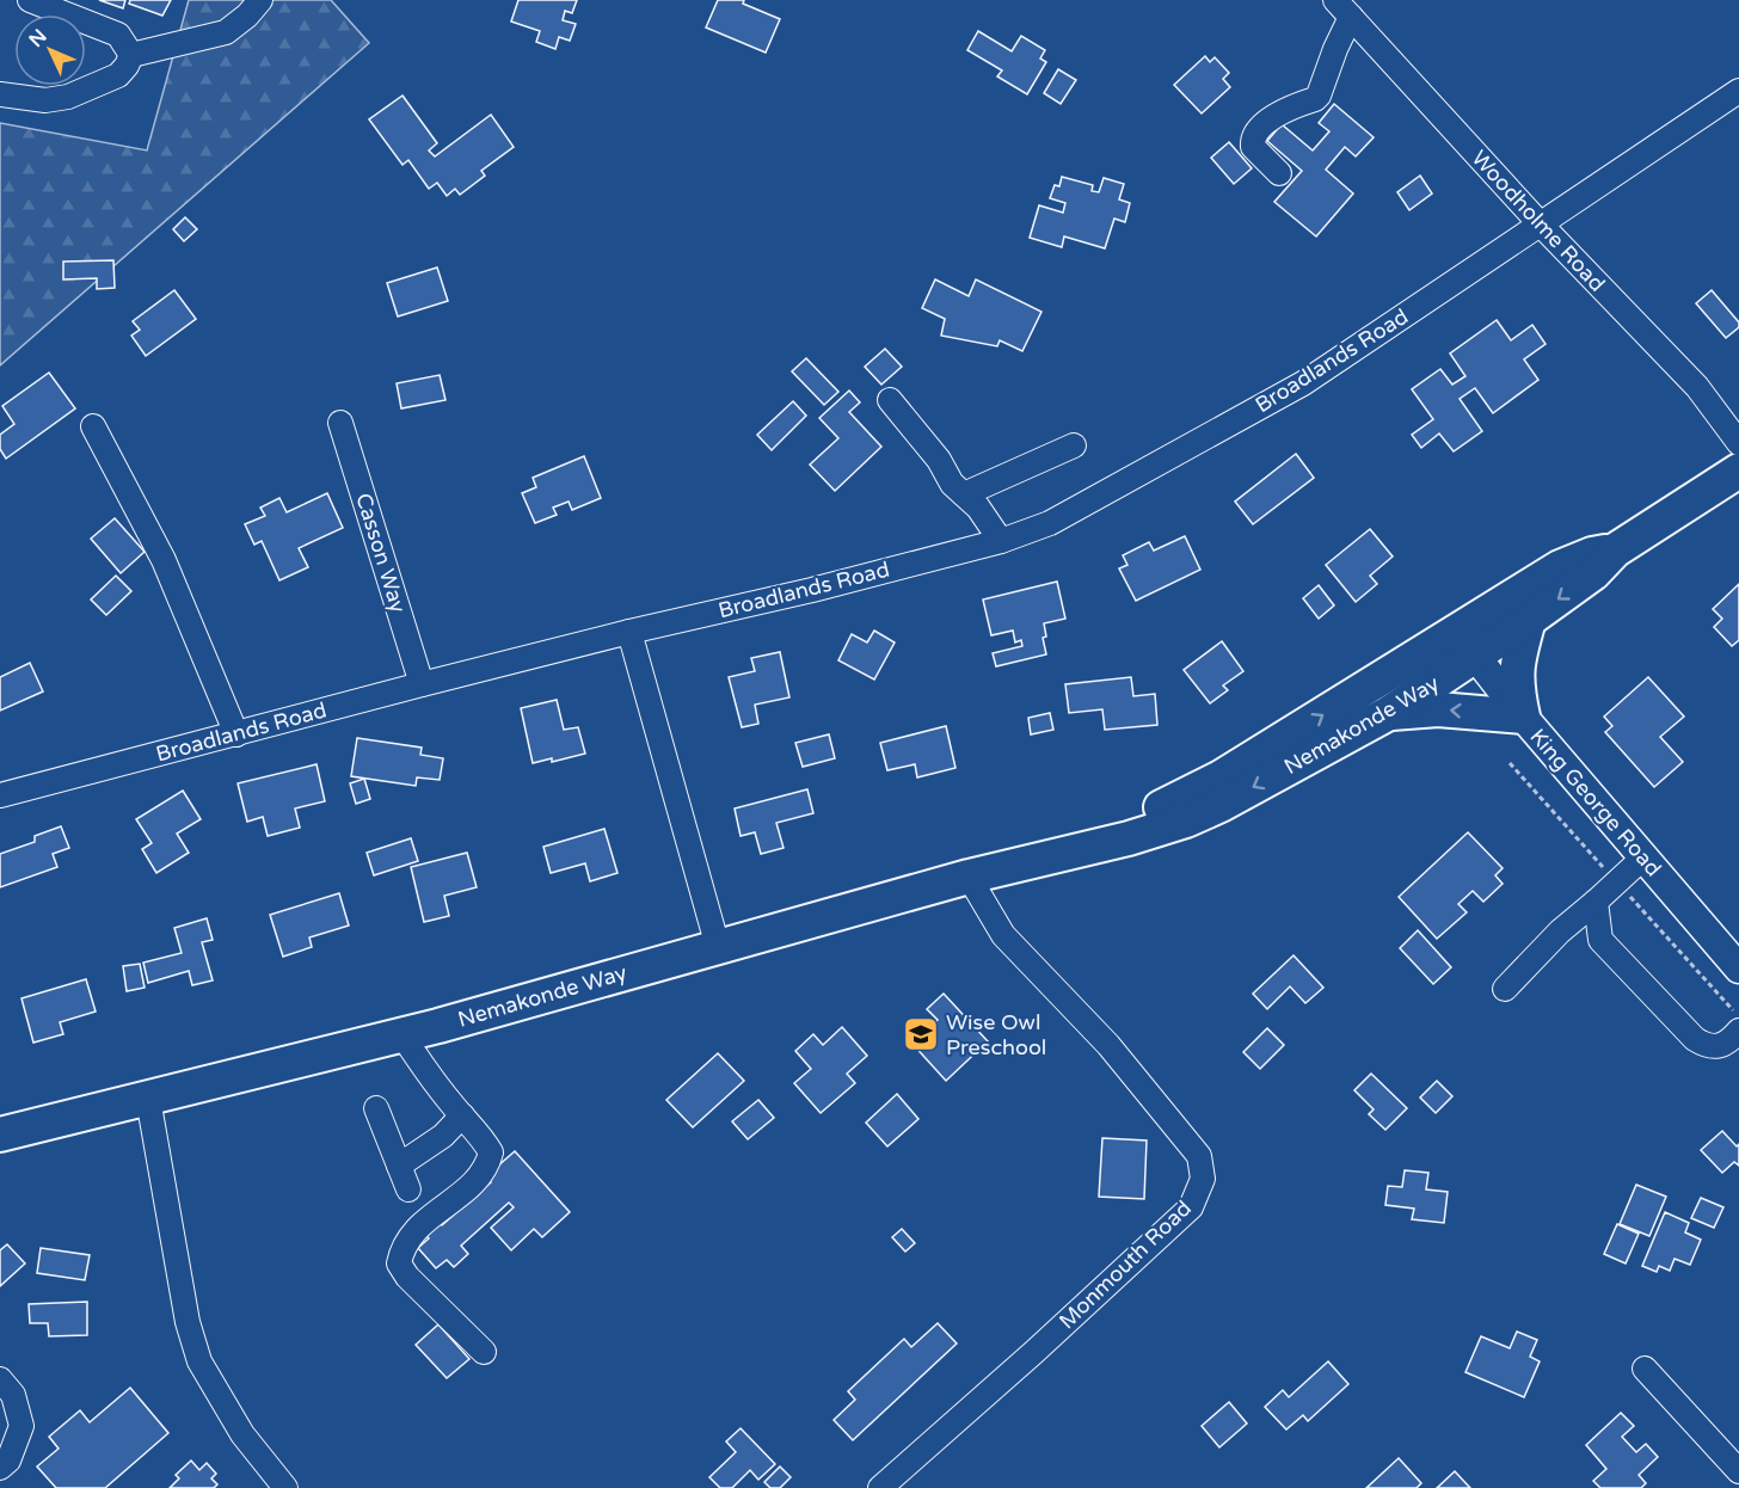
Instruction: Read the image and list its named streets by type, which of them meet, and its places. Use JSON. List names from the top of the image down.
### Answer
{
  "streets": {
    "highway": ["Nemakonde Way"],
    "main road": ["King George Road"],
    "street": [
      "Woodholme Road",
      "Broadlands Road",
      "Casson Way",
      "Monmouth Road"
    ]
  },
  "crossings": [
    ["Woodholme Road", "Broadlands Road"],
    ["Broadlands Road", "Casson Way"],
    ["Nemakonde Way", "King George Road"],
    ["Nemakonde Way", "Monmouth Road"]
  ],
  "places": {
    "school or university": ["Wise Owl Preschool"]
  },
  "north": "top left"
}
